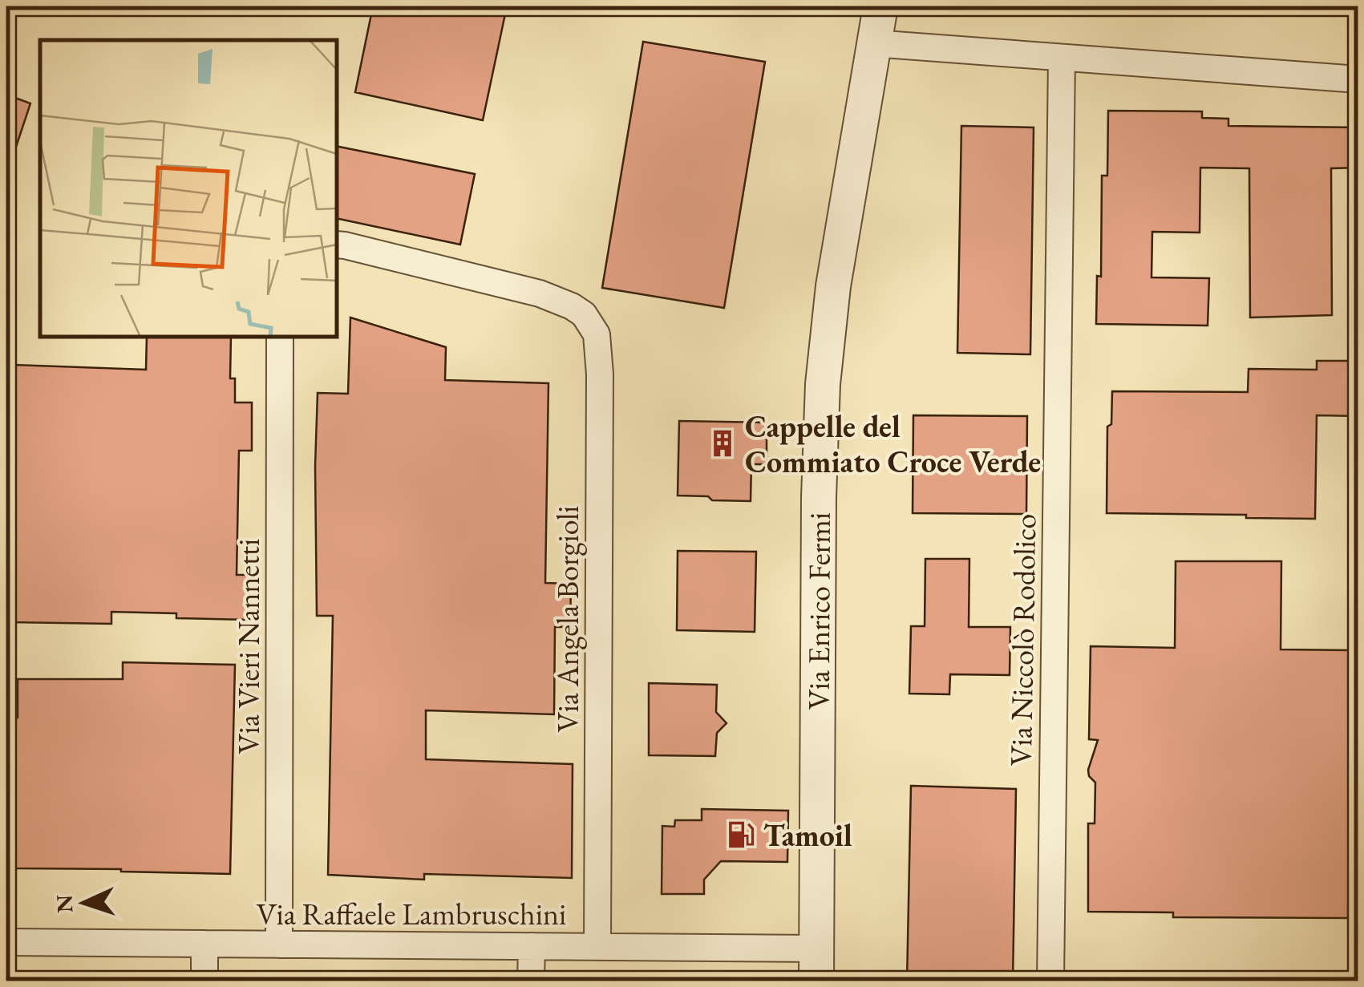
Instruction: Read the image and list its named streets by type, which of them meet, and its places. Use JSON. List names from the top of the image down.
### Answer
{
  "streets": {
    "street": [
      "Via Enrico Fermi",
      "Via Angela Borgioli",
      "Via Niccolò Rodolico",
      "Via Vieri Nannetti",
      "Via Raffaele Lambruschini"
    ]
  },
  "crossings": [
    ["Via Enrico Fermi", "Via Raffaele Lambruschini"],
    ["Via Angela Borgioli", "Via Raffaele Lambruschini"],
    ["Via Vieri Nannetti", "Via Raffaele Lambruschini"]
  ],
  "places": {
    "building": ["Cappelle del Commiato Croce Verde"],
    "fuel station": ["Tamoil"]
  },
  "north": "left"
}
